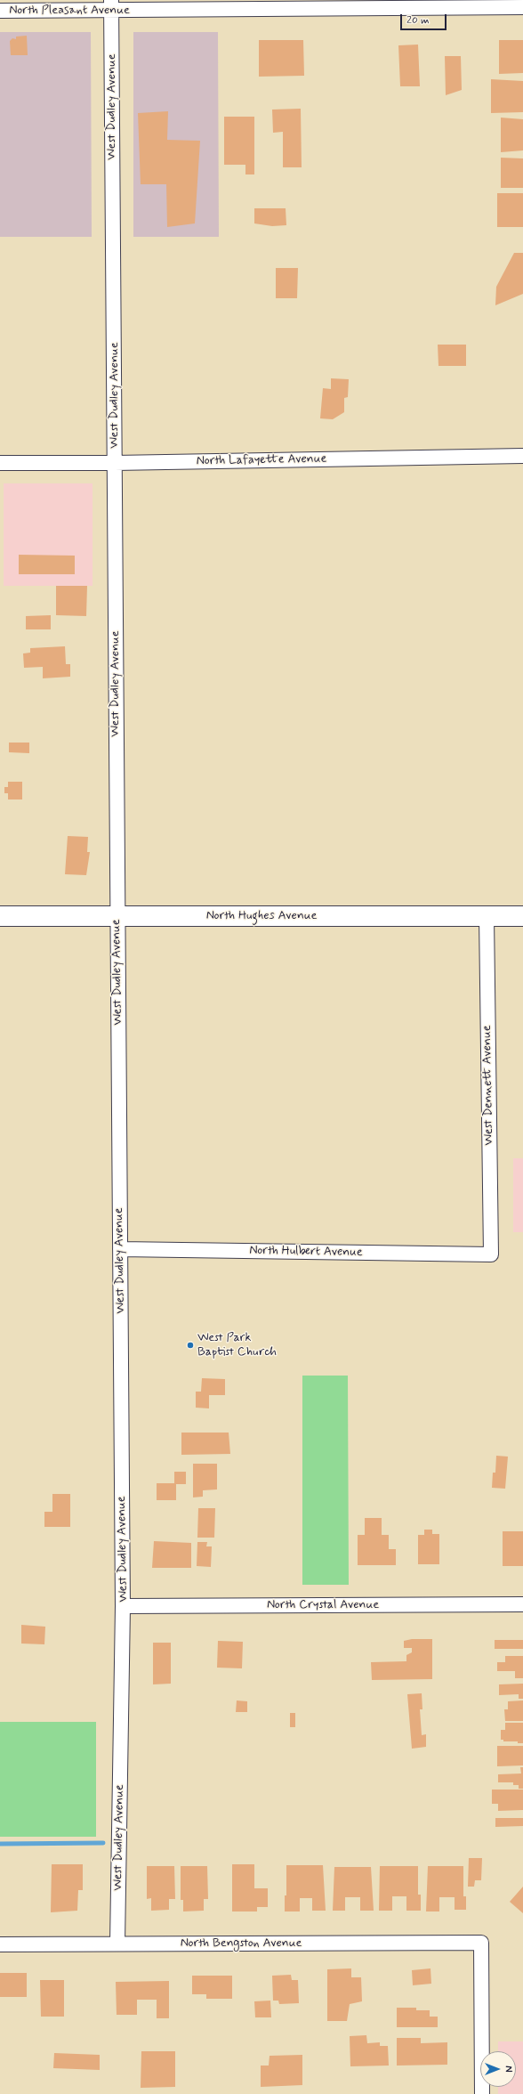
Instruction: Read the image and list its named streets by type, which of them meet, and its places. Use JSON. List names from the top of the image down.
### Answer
{
  "streets": {
    "street": [
      "North Pleasant Avenue",
      "West Dudley Avenue",
      "North Lafayette Avenue",
      "North Hughes Avenue",
      "West Dennett Avenue",
      "North Hulbert Avenue",
      "North Crystal Avenue",
      "North Bengston Avenue"
    ]
  },
  "crossings": [
    ["North Pleasant Avenue", "West Dudley Avenue"],
    ["West Dudley Avenue", "North Lafayette Avenue"],
    ["West Dudley Avenue", "North Hughes Avenue"],
    ["West Dudley Avenue", "North Hulbert Avenue"],
    ["West Dudley Avenue", "North Crystal Avenue"],
    ["West Dudley Avenue", "North Bengston Avenue"],
    ["North Hughes Avenue", "West Dennett Avenue"],
    ["West Dennett Avenue", "North Hulbert Avenue"]
  ],
  "places": ["West Park Baptist Church"],
  "scale_bar": "20 m",
  "north": "right"
}
